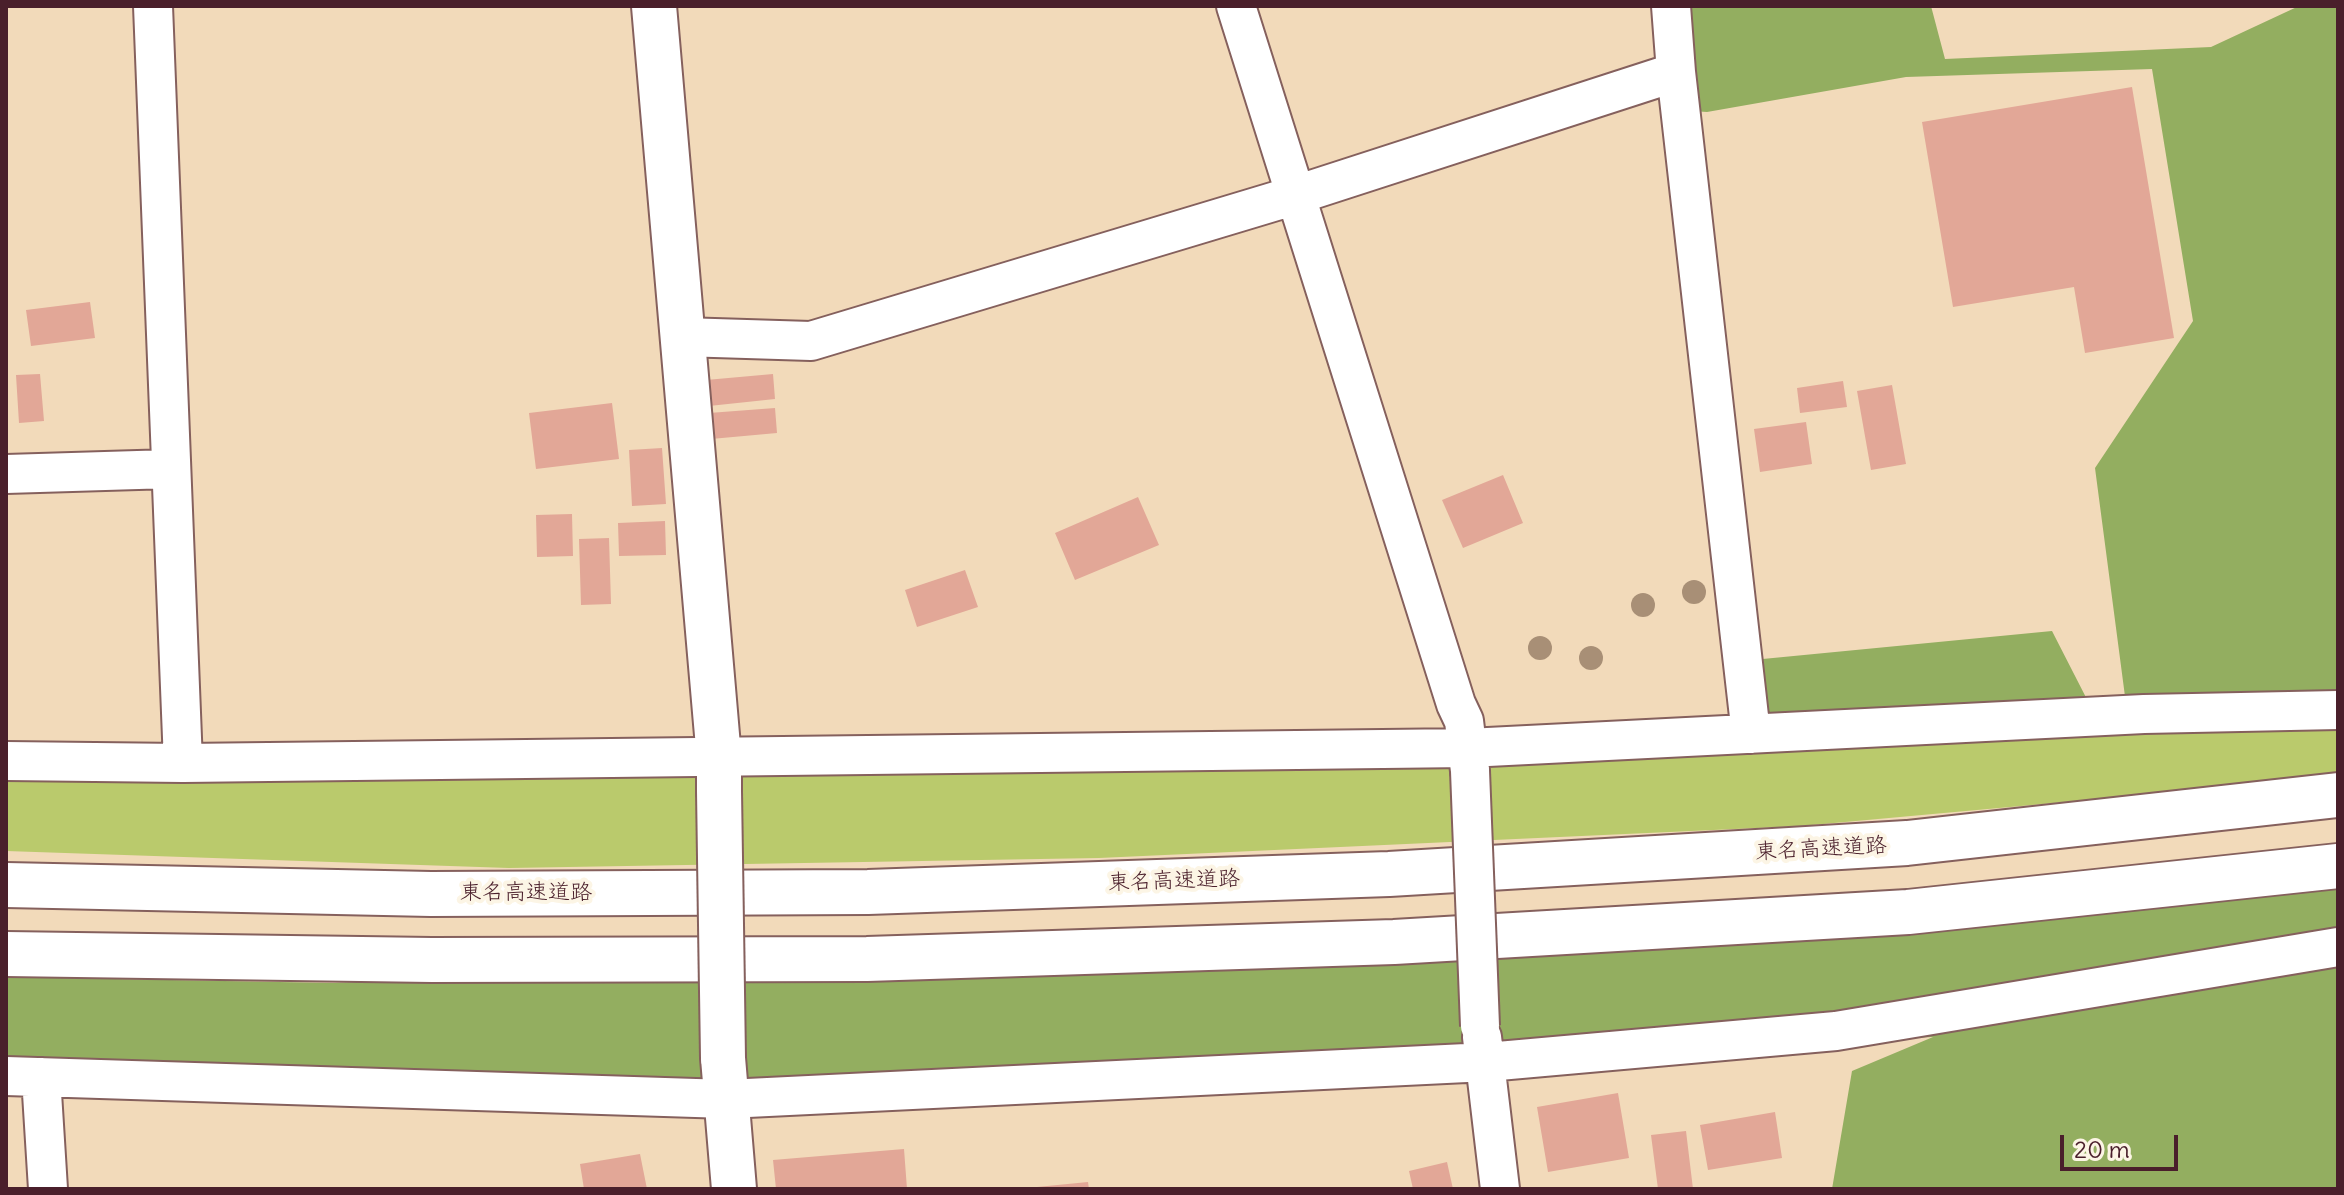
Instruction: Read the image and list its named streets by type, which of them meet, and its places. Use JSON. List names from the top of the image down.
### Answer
{
  "streets": {
    "main road": ["東名高速道路"]
  },
  "scale_bar": "20 m"
}
